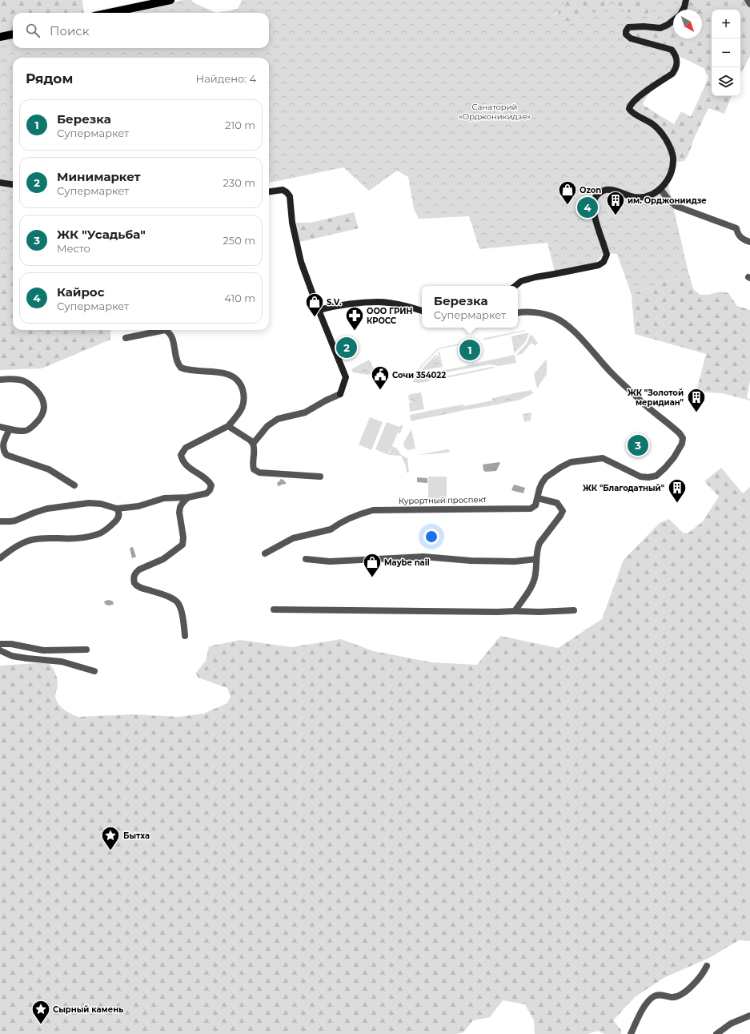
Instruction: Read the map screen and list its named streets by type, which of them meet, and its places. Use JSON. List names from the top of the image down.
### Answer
{
  "streets": {
    "street": ["Курортный проспект"]
  },
  "parks": ["Санаторий «Орджоникидзе»"],
  "places": {
    "shop": ["Ozon", "S.V.", "Maybe nail"],
    "building": ["им. Орджониидзе", "ЖК \"Золотой меридиан\"", "ЖК \"Благодатный\""],
    "pharmacy": ["ООО ГРИН КРОСС"],
    "public building": ["Сочи 354022"],
    "place": ["Бытха", "Сырный камень"]
  },
  "north": "bottom right",
  "page": {
    "map_buttons": ["+", "−"],
    "search": "Поиск",
    "heading": ["Рядом", "Найдено: 4"],
    "list": [
      {
        "mark": "1",
        "name": "Березка",
        "note": "Супермаркет",
        "value": "210 m"
      },
      {
        "mark": "2",
        "name": "Минимаркет",
        "note": "Супермаркет",
        "value": "230 m"
      },
      {
        "mark": "3",
        "name": "ЖК \"Усадьба\"",
        "note": "Место",
        "value": "250 m"
      },
      {
        "mark": "4",
        "name": "Кайрос",
        "note": "Супермаркет",
        "value": "410 m"
      }
    ],
    "pins": [
      "4",
      "2",
      "1",
      "3"
    ],
    "popup": ["Березка", "Супермаркет"]
  }
}
